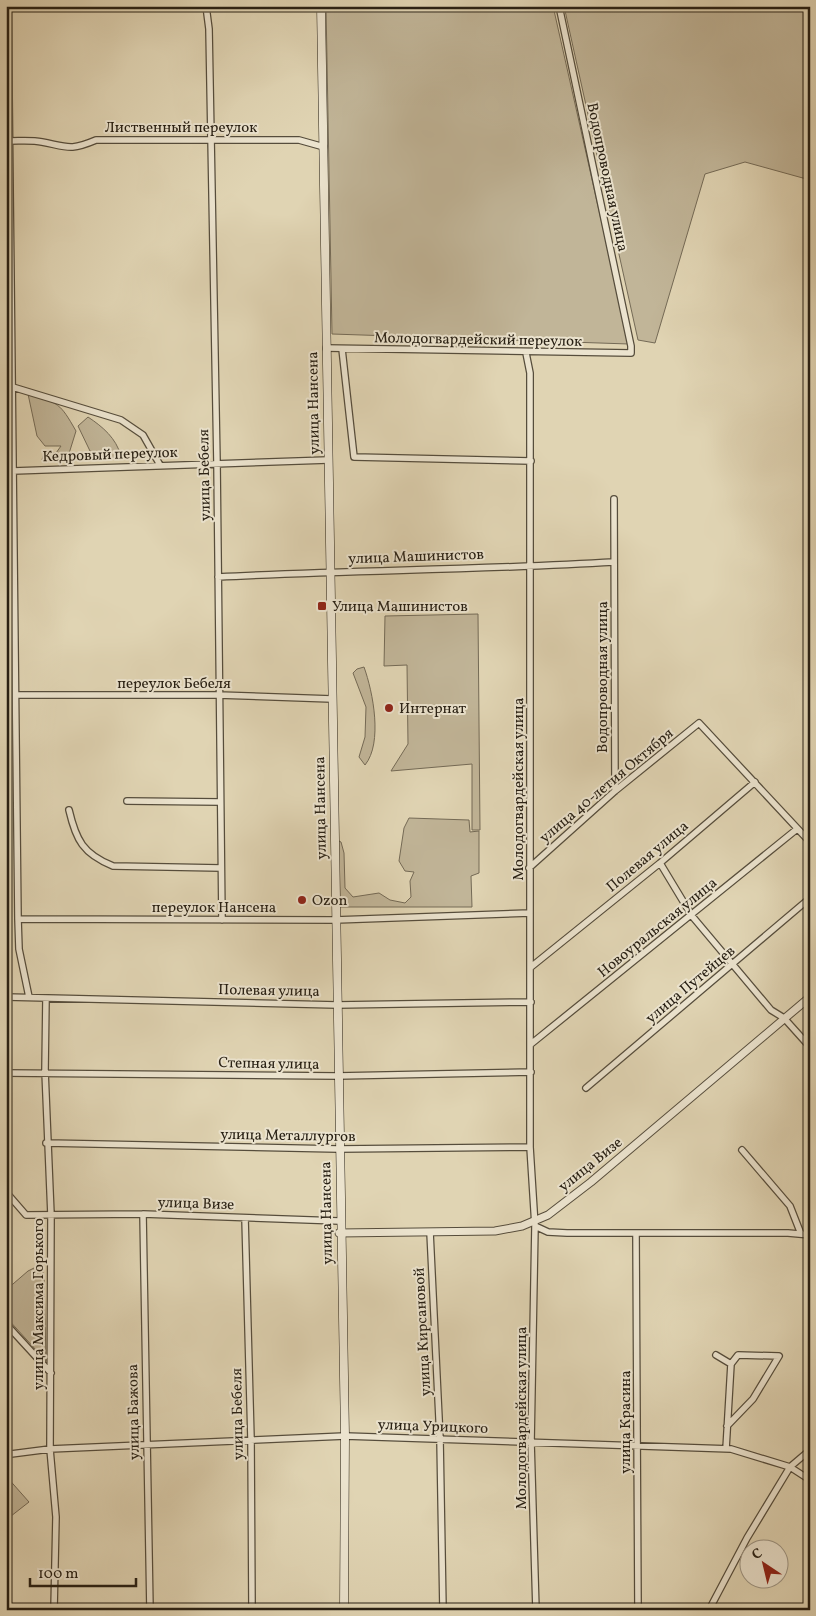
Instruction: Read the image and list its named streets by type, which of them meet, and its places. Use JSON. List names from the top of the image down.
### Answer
{
  "streets": {
    "main road": ["улица Нансена"],
    "street": [
      "Лиственный переулок",
      "Водопроводная улица",
      "Молодогвардейский переулок",
      "Кедровый переулок",
      "улица Бебеля",
      "улица Машинистов",
      "переулок Бебеля",
      "улица 40-летия Октября",
      "Молодогвардейская улица",
      "Полевая улица",
      "переулок Нансена",
      "Новоуральская улица",
      "улица Путейцев",
      "Степная улица",
      "улица Металлургов",
      "улица Визе",
      "улица Максима Горького",
      "улица Кирсановой",
      "улица Бажова",
      "улица Красина",
      "улица Урицкого"
    ]
  },
  "crossings": [
    ["Лиственный переулок", "улица Нансена"],
    ["Лиственный переулок", "улица Бебеля"],
    ["Водопроводная улица", "Молодогвардейский переулок"],
    ["Водопроводная улица", "улица Машинистов"],
    ["Водопроводная улица", "улица 40-летия Октября"],
    ["Молодогвардейский переулок", "улица Нансена"],
    ["Молодогвардейский переулок", "Молодогвардейская улица"],
    ["улица Нансена", "Кедровый переулок"],
    ["улица Нансена", "улица Машинистов"],
    ["улица Нансена", "переулок Бебеля"],
    ["улица Нансена", "Полевая улица"],
    ["улица Нансена", "переулок Нансена"],
    ["улица Нансена", "Степная улица"],
    ["улица Нансена", "улица Металлургов"],
    ["улица Нансена", "улица Визе"],
    ["улица Нансена", "улица Урицкого"],
    ["Кедровый переулок", "улица Бебеля"],
    ["улица Бебеля", "улица Машинистов"],
    ["улица Бебеля", "переулок Бебеля"],
    ["улица Бебеля", "переулок Нансена"],
    ["улица Бебеля", "улица Визе"],
    ["улица Бебеля", "улица Урицкого"],
    ["улица Машинистов", "Молодогвардейская улица"],
    ["улица 40-летия Октября", "Молодогвардейская улица"],
    ["улица 40-летия Октября", "Полевая улица"],
    ["Молодогвардейская улица", "Полевая улица"],
    ["Молодогвардейская улица", "переулок Нансена"],
    ["Молодогвардейская улица", "Новоуральская улица"],
    ["Молодогвардейская улица", "Степная улица"],
    ["Молодогвардейская улица", "улица Металлургов"],
    ["Молодогвардейская улица", "улица Визе"],
    ["Молодогвардейская улица", "улица Урицкого"],
    ["Полевая улица", "улица Максима Горького"],
    ["Степная улица", "улица Максима Горького"],
    ["улица Металлургов", "улица Максима Горького"],
    ["улица Визе", "улица Максима Горького"],
    ["улица Визе", "улица Кирсановой"],
    ["улица Визе", "улица Бажова"],
    ["улица Максима Горького", "улица Урицкого"],
    ["улица Кирсановой", "улица Урицкого"],
    ["улица Бажова", "улица Урицкого"],
    ["улица Красина", "улица Урицкого"]
  ],
  "places": {
    "transit": ["Улица Машинистов"],
    "other": ["Интернат", "Ozon"]
  },
  "scale_bar": "100 m",
  "north": "top left"
}
